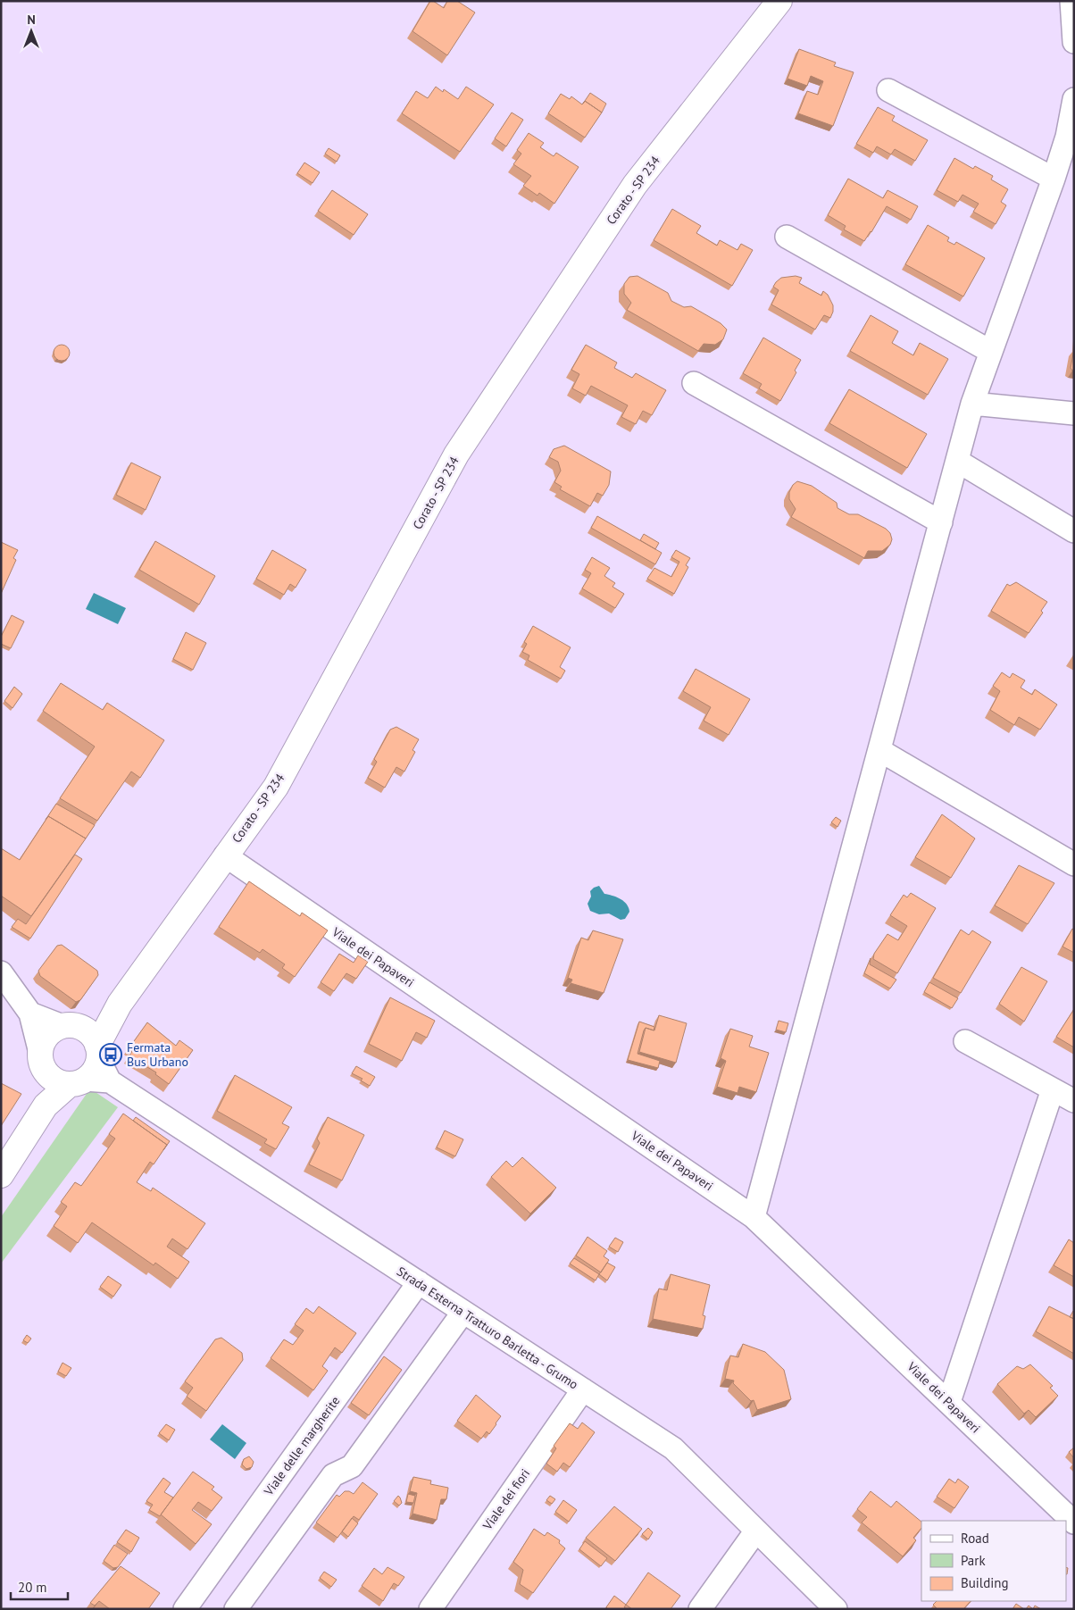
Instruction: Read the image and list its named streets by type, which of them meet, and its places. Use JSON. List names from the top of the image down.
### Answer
{
  "streets": {
    "main road": ["Corato - SP 234"],
    "street": [
      "Viale dei Papaveri",
      "Strada Esterna Tratturo Barletta - Grumo",
      "Viale delle margherite",
      "Viale dei fiori"
    ]
  },
  "crossings": [
    ["Corato - SP 234", "Viale dei Papaveri"],
    ["Corato - SP 234", "Strada Esterna Tratturo Barletta - Grumo"],
    ["Strada Esterna Tratturo Barletta - Grumo", "Viale delle margherite"],
    ["Strada Esterna Tratturo Barletta - Grumo", "Viale dei fiori"]
  ],
  "places": {
    "bus stop": ["Fermata Bus Urbano"]
  },
  "legend": ["Road", "Park", "Building"],
  "scale_bar": "20 m",
  "north": "top"
}
